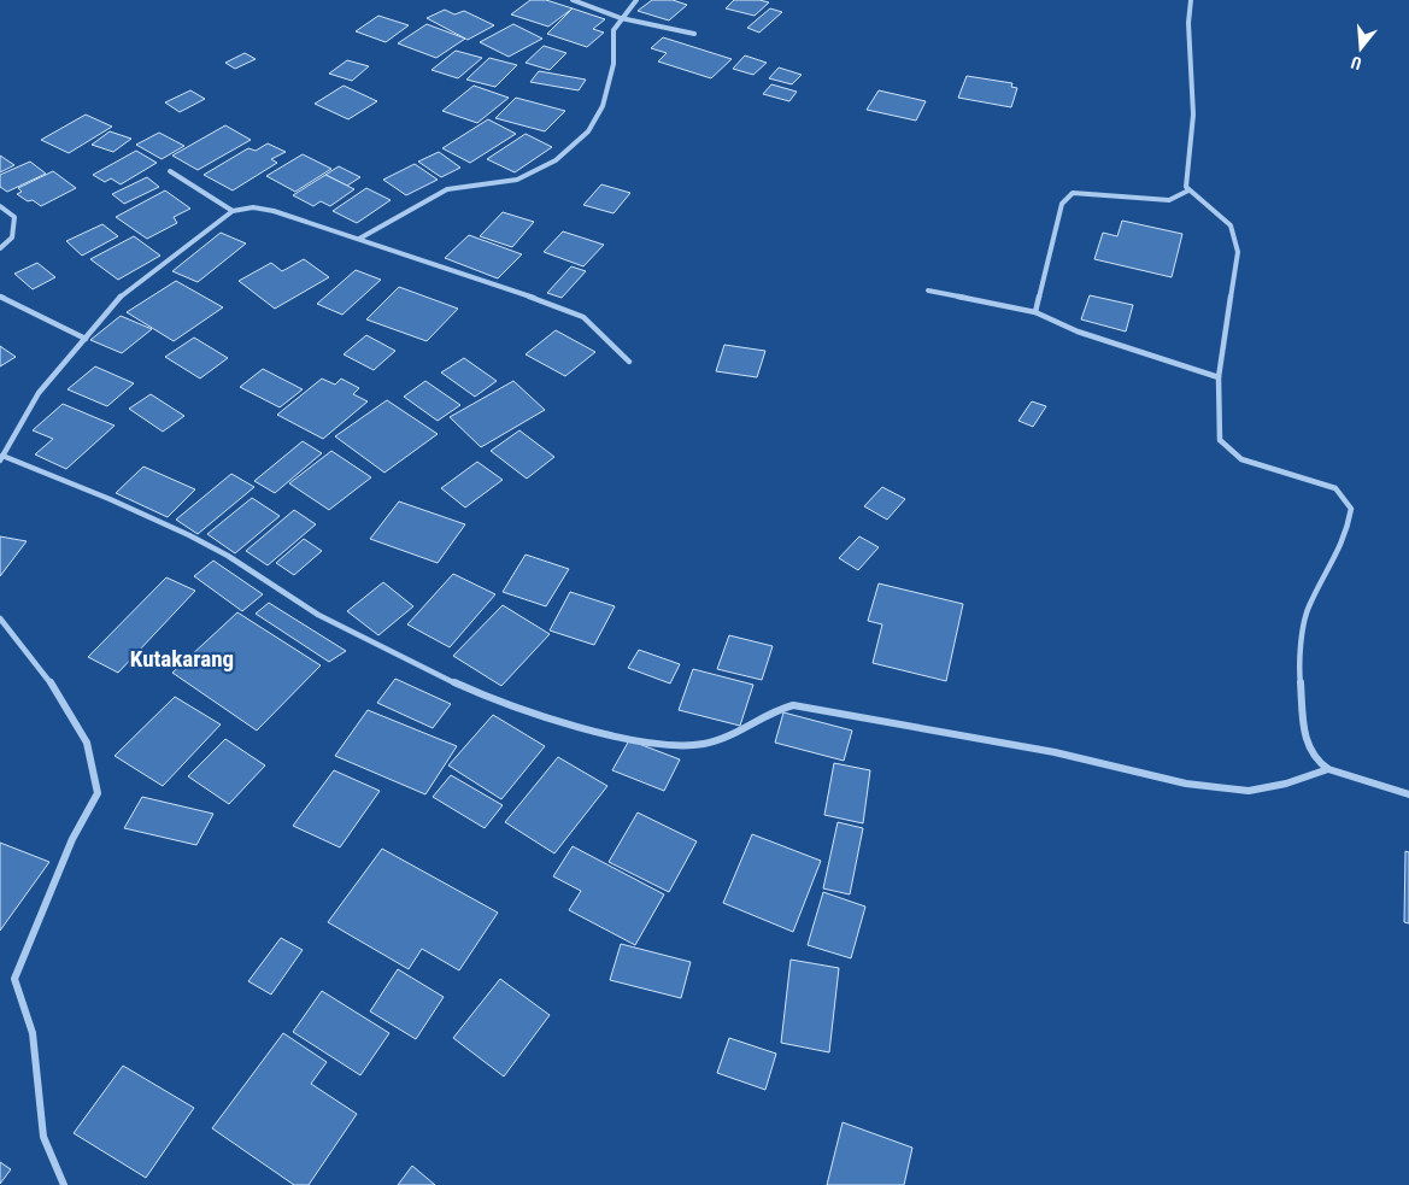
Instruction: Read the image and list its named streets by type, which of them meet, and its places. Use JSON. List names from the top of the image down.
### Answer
{
  "districts": ["Kutakarang"],
  "north": "bottom"
}
